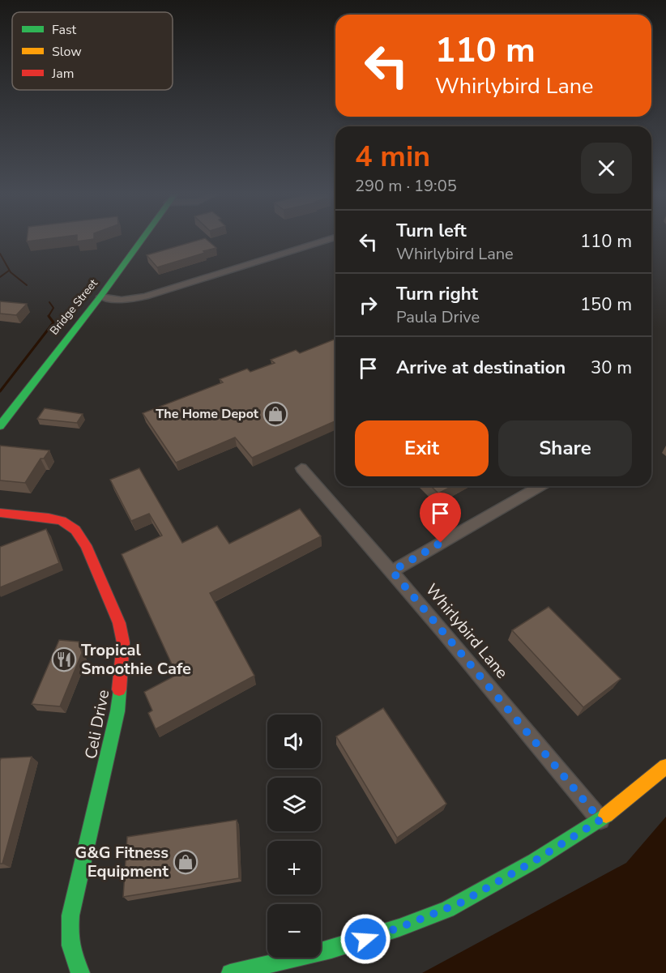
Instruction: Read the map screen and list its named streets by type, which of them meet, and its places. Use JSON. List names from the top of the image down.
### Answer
{
  "streets": {
    "street": ["Bridge Street", "Whirlybird Lane", "Celi Drive"]
  },
  "places": {
    "shop": ["The Home Depot", "G&G Fitness Equipment"],
    "restaurant": ["Tropical Smoothie Cafe"]
  },
  "legend": ["Fast", "Slow", "Jam"],
  "page": {
    "turn": ["110 m", "Whirlybird Lane"],
    "heading": ["4 min", "290 m · 19:05"],
    "list": [
      {
        "name": "Turn left",
        "note": "Whirlybird Lane",
        "value": "110 m"
      },
      {
        "name": "Turn right",
        "note": "Paula Drive",
        "value": "150 m"
      },
      {
        "name": "Arrive at destination",
        "value": "30 m"
      }
    ],
    "buttons": ["Exit", "Share"],
    "map_buttons": ["+", "−"]
  }
}
